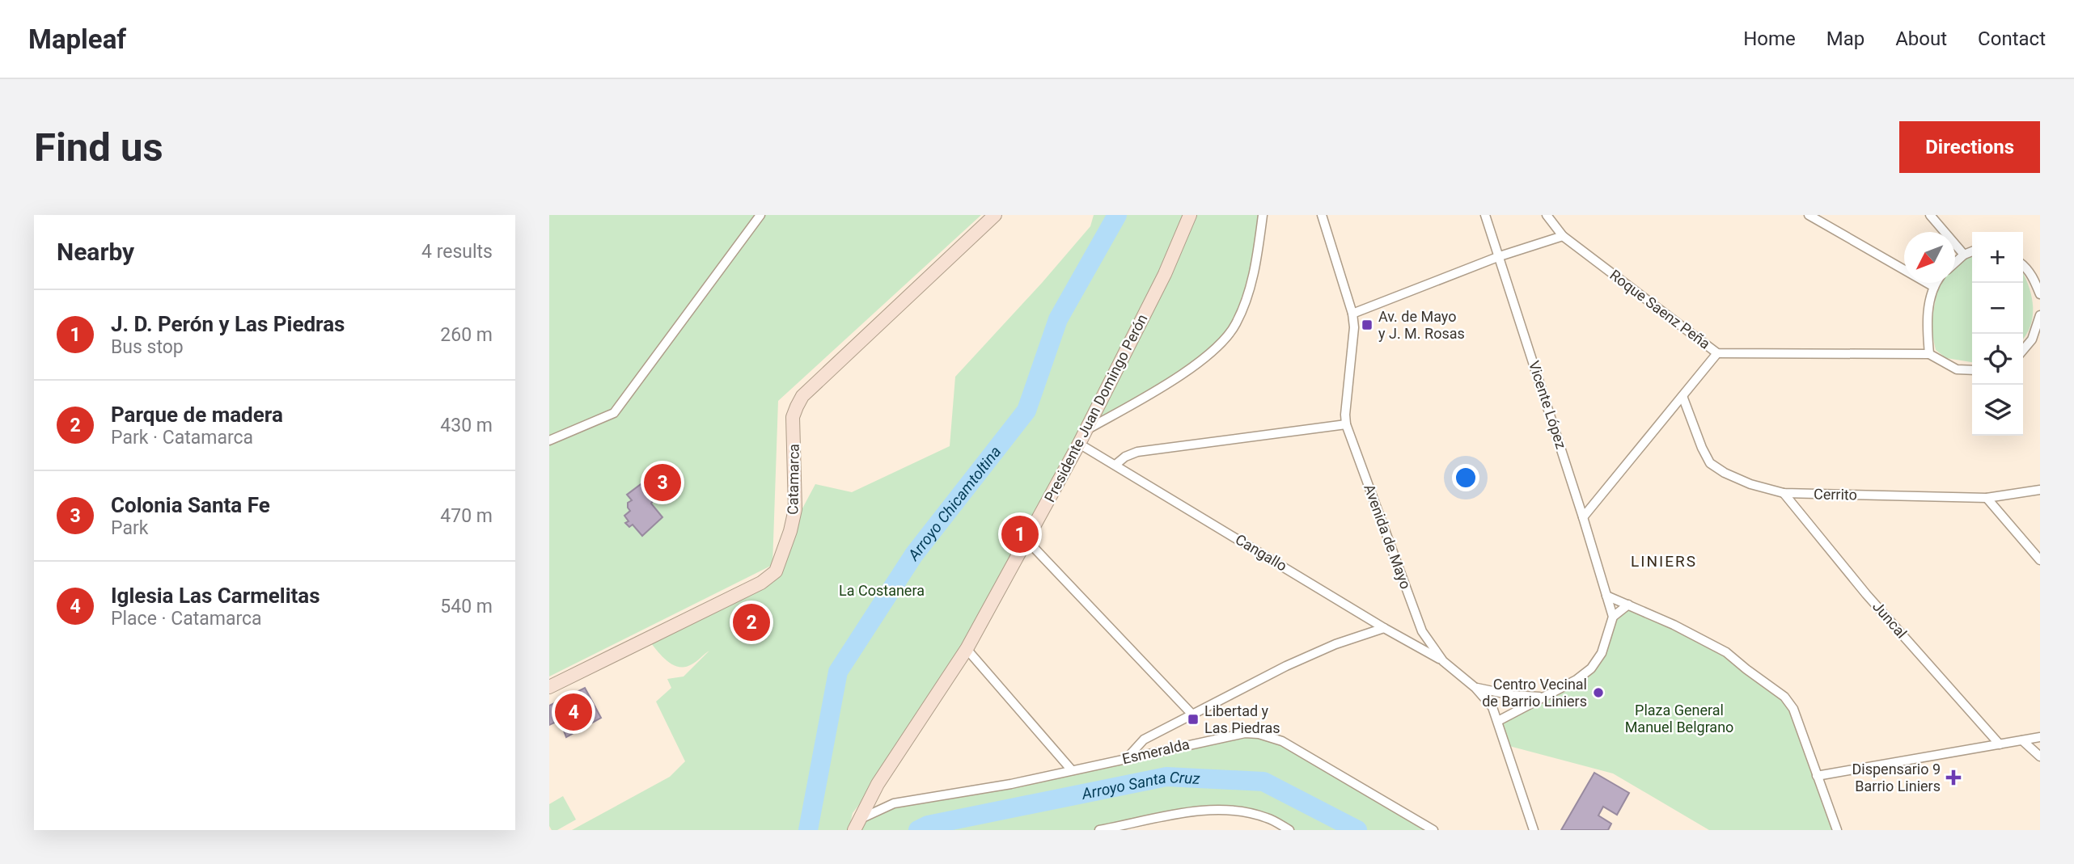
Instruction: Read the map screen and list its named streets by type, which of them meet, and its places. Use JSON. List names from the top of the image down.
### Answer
{
  "streets": {
    "street": [
      "Roque Saenz Peña",
      "Vicente López",
      "Presidente Juan Domingo Perón",
      "Catamarca",
      "Cerrito",
      "Avenida de Mayo",
      "Cangallo",
      "Juncal",
      "Esmeralda"
    ]
  },
  "crossings": [
    ["Presidente Juan Domingo Perón", "Cangallo"],
    ["Presidente Juan Domingo Perón", "Esmeralda"],
    ["Cerrito", "Juncal"],
    ["Avenida de Mayo", "Cangallo"]
  ],
  "districts": ["LINIERS"],
  "water": ["Arroyo Chicamtoltina", "Arroyo Santa Cruz"],
  "parks": ["La Costanera", "Plaza General Manuel Belgrano"],
  "places": {
    "transit": ["Av. de Mayo y J. M. Rosas", "Libertad y Las Piedras"],
    "other": ["Centro Vecinal de Barrio Liniers"],
    "health": ["Dispensario 9 Barrio Liniers"]
  },
  "north": "bottom left",
  "page": {
    "header": "Mapleaf",
    "nav": [
      "Home",
      "Map",
      "About",
      "Contact"
    ],
    "buttons": "Directions",
    "title": "Find us",
    "heading": ["Nearby", "4 results"],
    "map_buttons": ["+", "−"],
    "list": [
      {
        "mark": "1",
        "name": "J. D. Perón y Las Piedras",
        "note": "Bus stop",
        "value": "260 m"
      },
      {
        "mark": "2",
        "name": "Parque de madera",
        "note": "Park · Catamarca",
        "value": "430 m"
      },
      {
        "mark": "3",
        "name": "Colonia Santa Fe",
        "note": "Park",
        "value": "470 m"
      },
      {
        "mark": "4",
        "name": "Iglesia Las Carmelitas",
        "note": "Place · Catamarca",
        "value": "540 m"
      }
    ],
    "pins": [
      "3",
      "1",
      "2",
      "4"
    ]
  }
}
